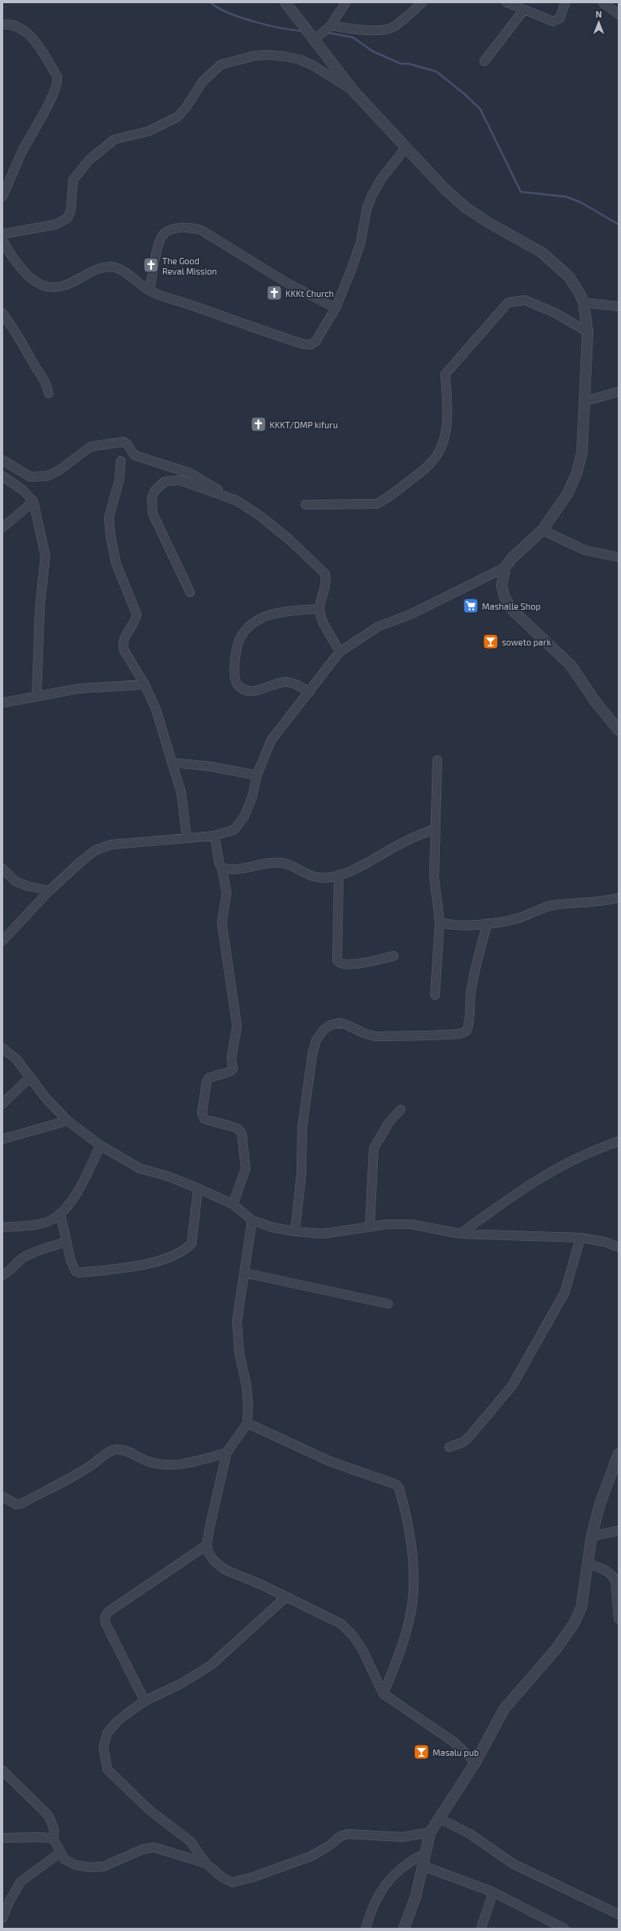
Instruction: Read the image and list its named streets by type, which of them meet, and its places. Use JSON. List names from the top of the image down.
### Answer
{
  "places": {
    "church": ["The Good Reval Mission", "KKKt Church", "KKKT/DMP kifuru"],
    "supermarket": ["Mashalle Shop"],
    "bar": ["soweto park", "Masalu pub"]
  },
  "north": "top"
}
